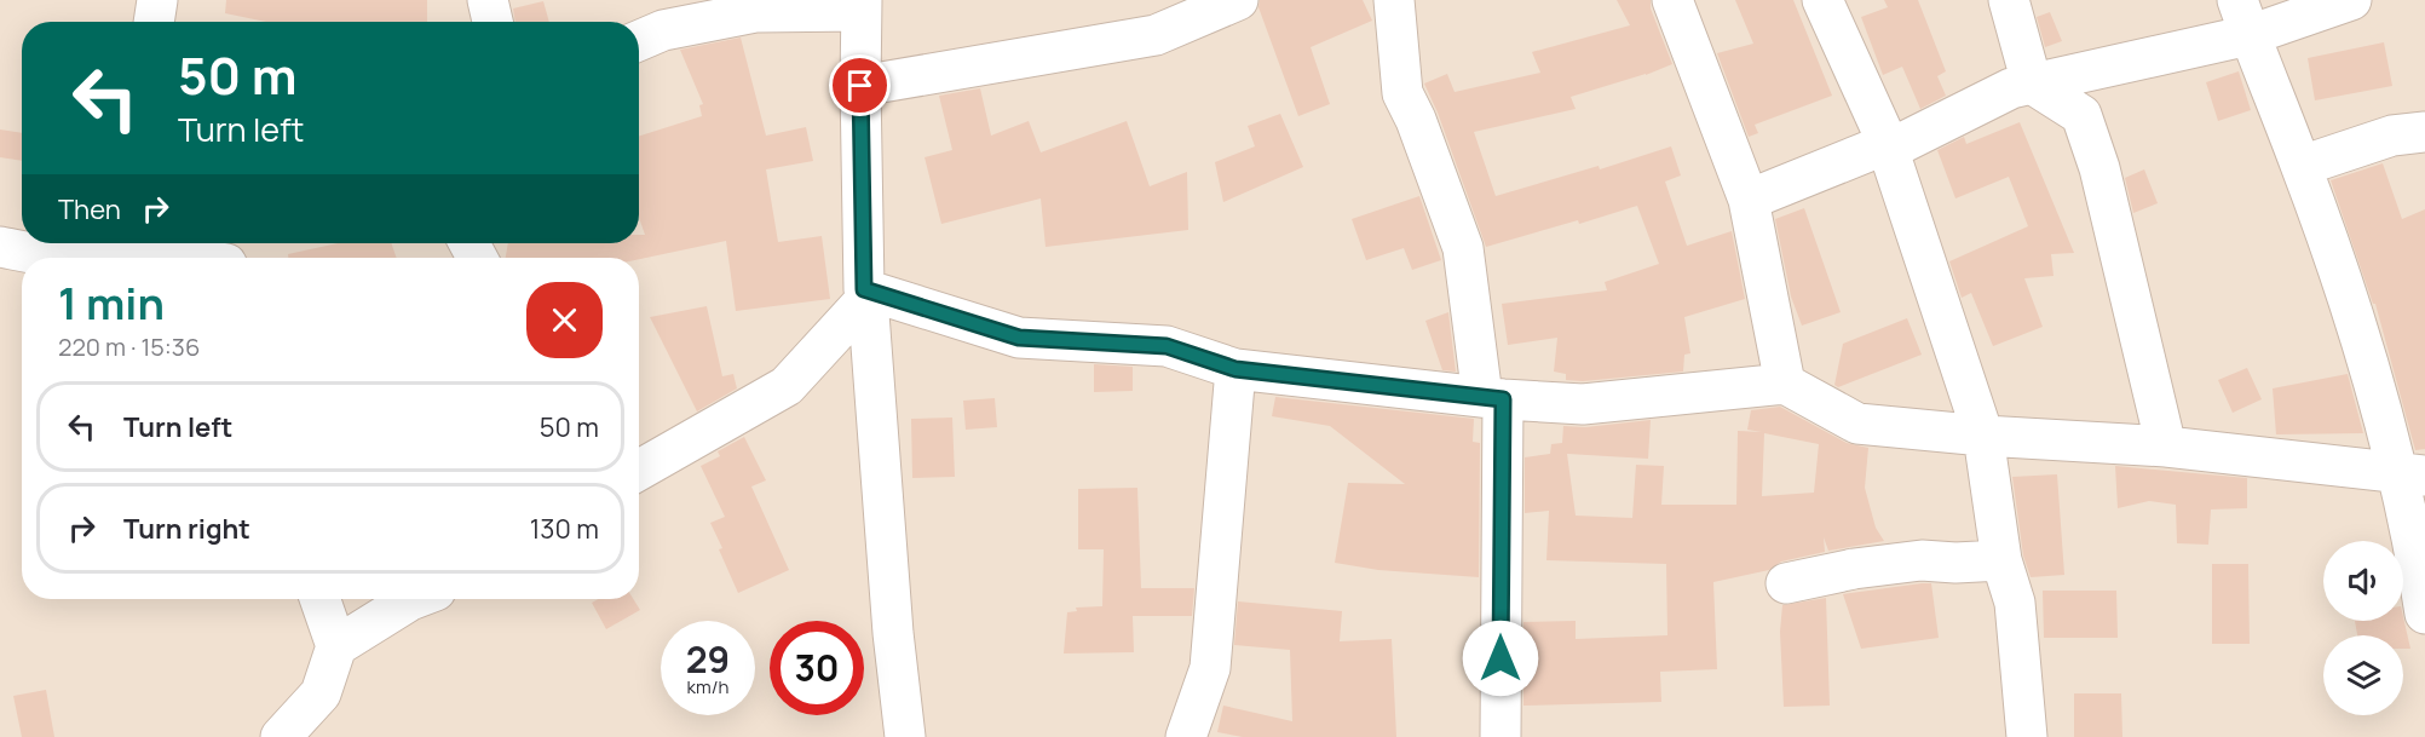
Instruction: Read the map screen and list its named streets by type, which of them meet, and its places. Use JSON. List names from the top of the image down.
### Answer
{
  "page": {
    "turn": ["50 m", "Turn left"],
    "then": "Then",
    "heading": ["1 min", "220 m · 15:36"],
    "list": [
      {
        "name": "Turn left",
        "value": "50 m"
      },
      {
        "name": "Turn right",
        "value": "130 m"
      }
    ],
    "speed": "29 km/h",
    "limit": "30"
  }
}
